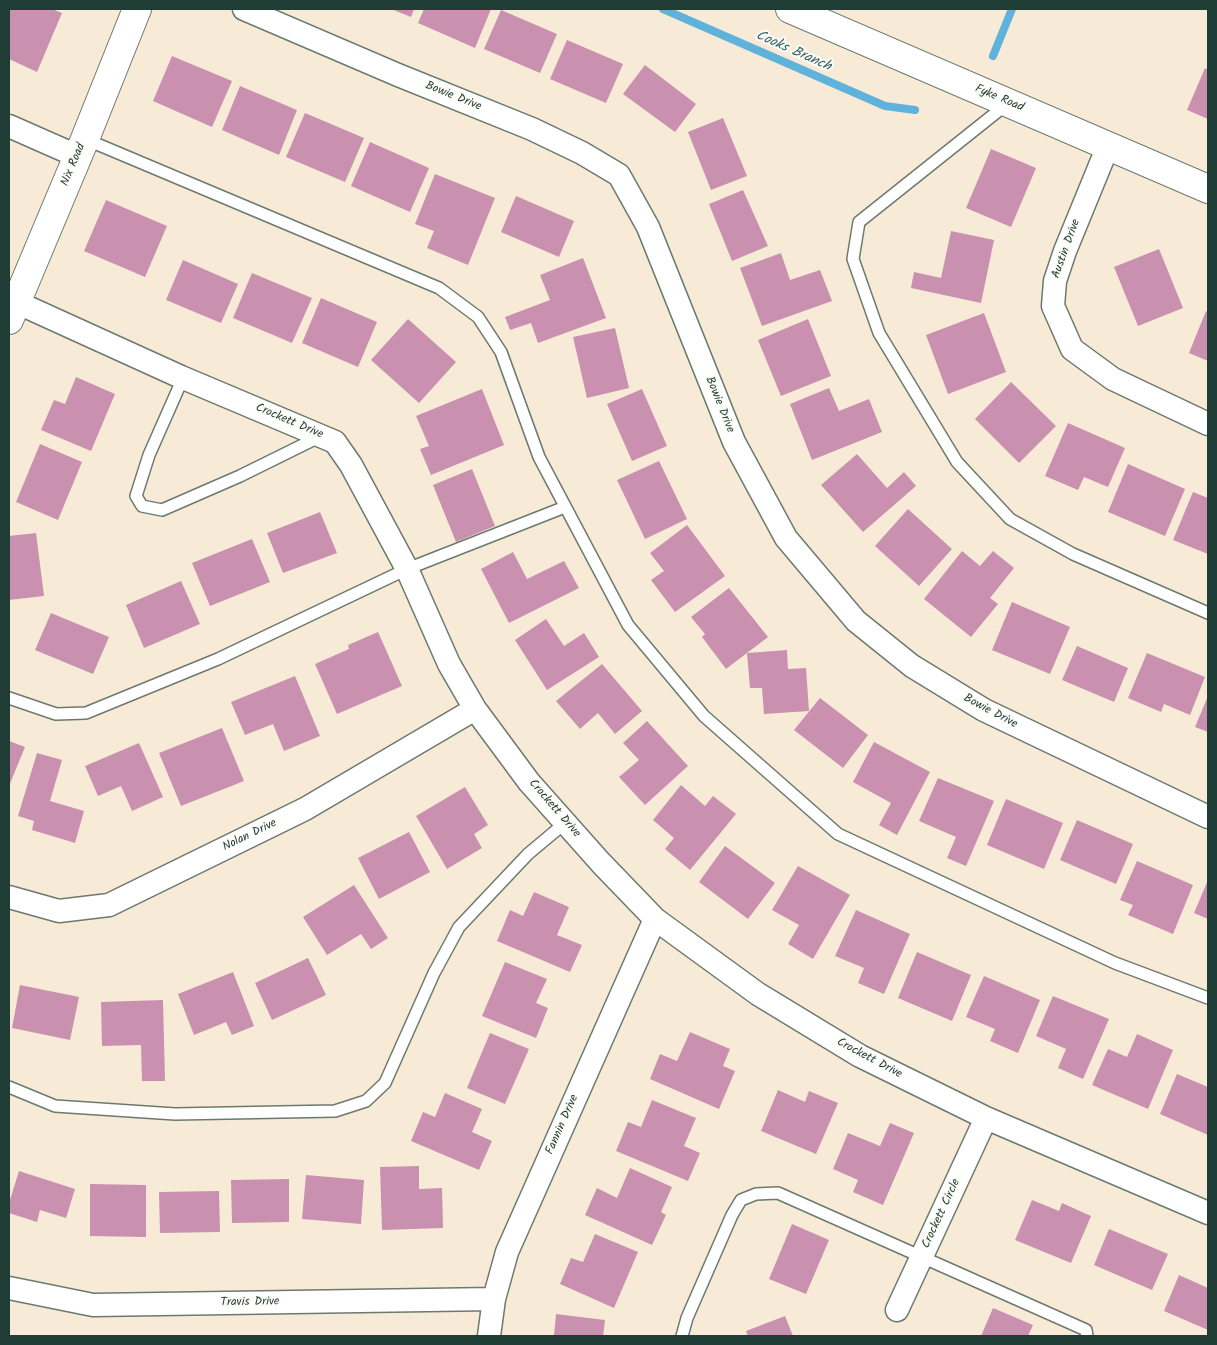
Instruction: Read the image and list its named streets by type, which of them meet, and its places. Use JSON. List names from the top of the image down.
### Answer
{
  "streets": {
    "street": [
      "Bowie Drive",
      "Fyke Road",
      "Nix Road",
      "Austin Drive",
      "Crockett Drive",
      "Nolan Drive",
      "Fannin Drive",
      "Crockett Circle",
      "Travis Drive"
    ]
  },
  "crossings": [
    ["Fyke Road", "Austin Drive"],
    ["Nix Road", "Crockett Drive"],
    ["Crockett Drive", "Nolan Drive"],
    ["Crockett Drive", "Fannin Drive"],
    ["Crockett Drive", "Crockett Circle"],
    ["Fannin Drive", "Travis Drive"]
  ],
  "water": ["Cooks Branch"]
}
